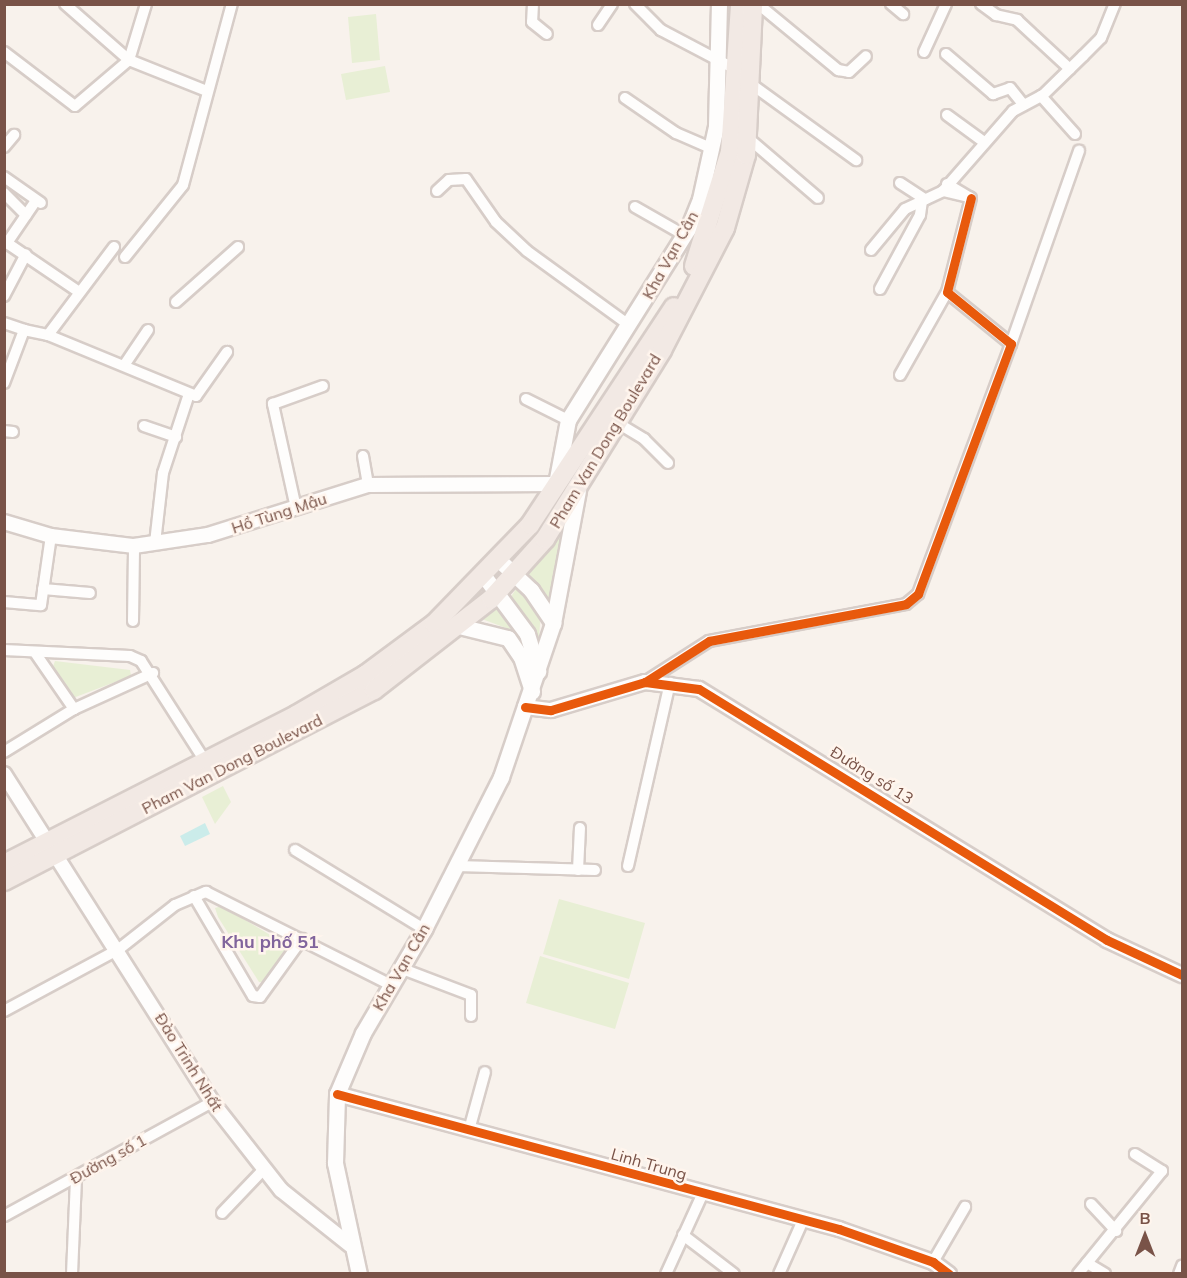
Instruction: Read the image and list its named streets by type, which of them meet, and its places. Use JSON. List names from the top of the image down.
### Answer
{
  "streets": {
    "highway": ["Pham Van Dong Boulevard"],
    "main road": ["Kha Vạn Cân"],
    "street": [
      "Hồ Tùng Mậu",
      "Đường số 13",
      "Đào Trinh Nhất",
      "Đường số 1",
      "Linh Trung"
    ]
  },
  "crossings": [
    ["Kha Vạn Cân", "Pham Van Dong Boulevard"],
    ["Kha Vạn Cân", "Hồ Tùng Mậu"],
    ["Kha Vạn Cân", "Đường số 13"],
    ["Kha Vạn Cân", "Đào Trinh Nhất"],
    ["Kha Vạn Cân", "Linh Trung"],
    ["Pham Van Dong Boulevard", "Hồ Tùng Mậu"],
    ["Pham Van Dong Boulevard", "Đào Trinh Nhất"],
    ["Đào Trinh Nhất", "Đường số 1"]
  ],
  "districts": ["Khu phố 51"],
  "north": "top"
}
